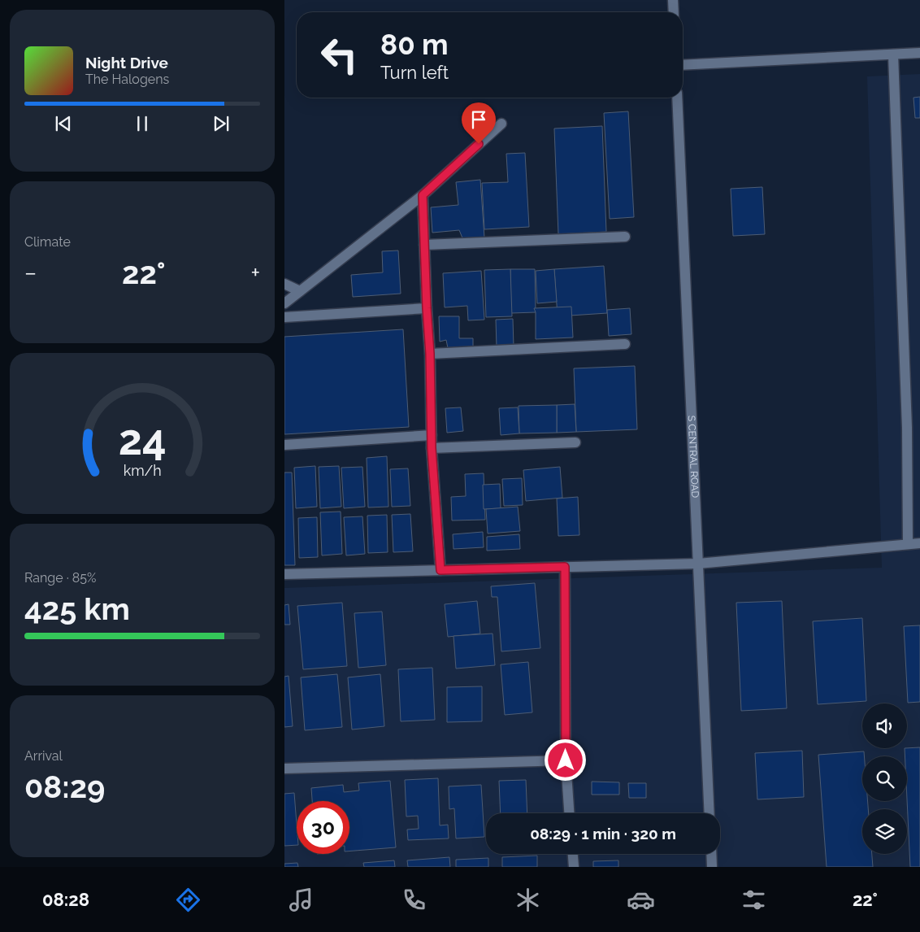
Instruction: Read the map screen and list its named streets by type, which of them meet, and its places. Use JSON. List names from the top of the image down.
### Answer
{
  "streets": {
    "street": ["S CENTRAL ROAD"]
  },
  "page": {
    "turn": ["80 m", "Turn left"],
    "song": ["Night Drive", "The Halogens"],
    "tile": [
      "Climate",
      ["Range · 85%", "425 km"],
      ["Arrival", "08:29"]
    ],
    "heat": ["−", "22°", "+"],
    "limit": "30",
    "trip": "08:29 · 1 min · 320 m",
    "tabs": ["08:28", "22°"],
    "gauge": ["24", "km/h"]
  }
}
